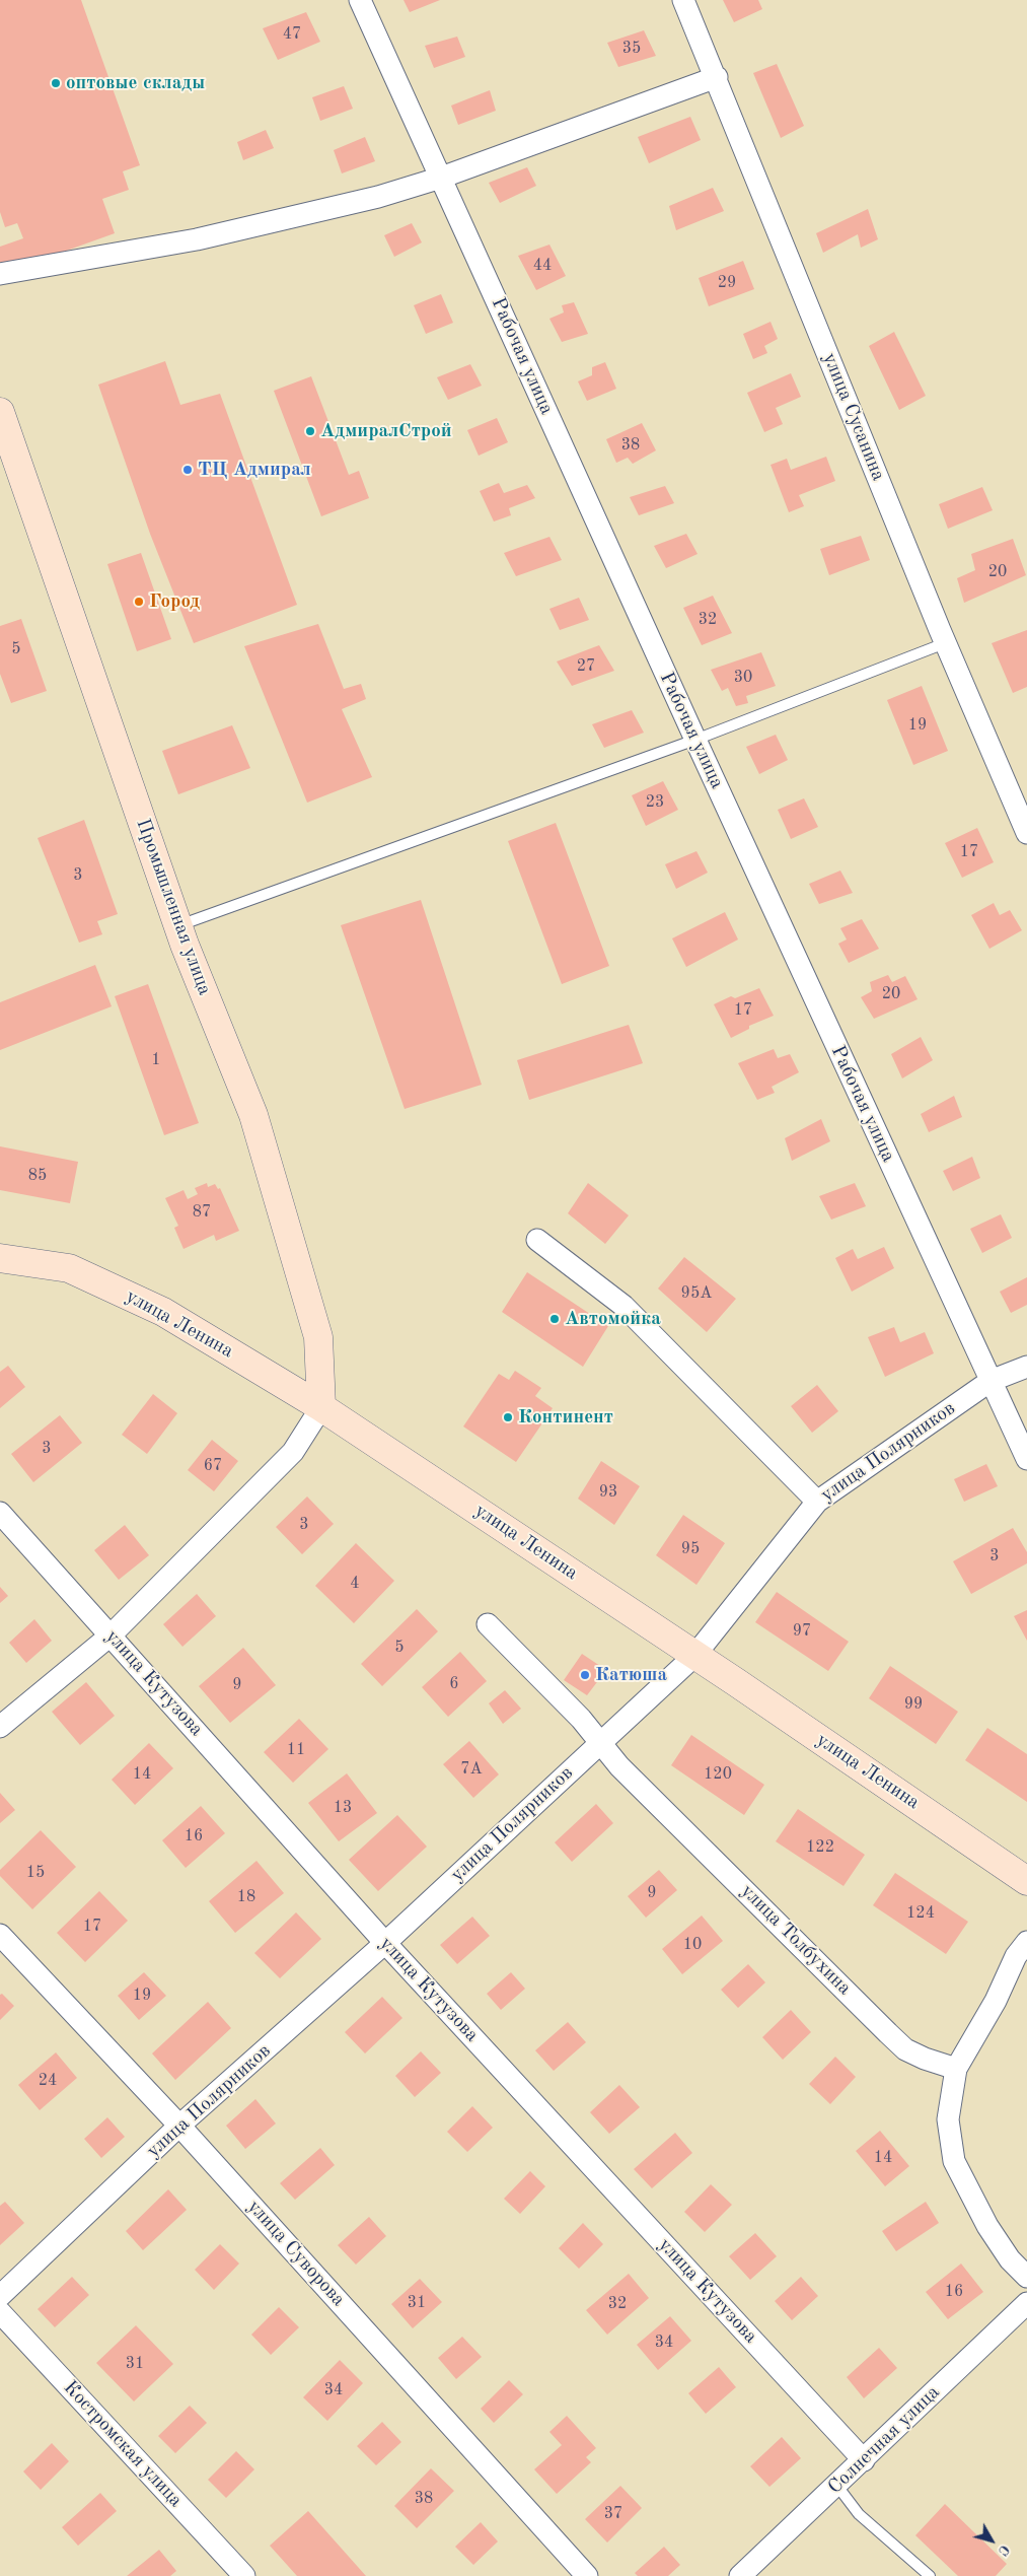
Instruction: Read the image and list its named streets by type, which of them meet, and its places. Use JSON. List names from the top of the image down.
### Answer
{
  "streets": {
    "street": [
      "Рабочая улица",
      "улица Сусанина",
      "Промышленная улица",
      "улица Ленина",
      "улица Полярников",
      "улица Кутузова",
      "улица Толбухина",
      "улица Суворова",
      "Солнечная улица",
      "Костромская улица"
    ]
  },
  "crossings": [
    ["Рабочая улица", "улица Полярников"],
    ["Промышленная улица", "улица Ленина"],
    ["улица Ленина", "улица Полярников"],
    ["улица Полярников", "улица Кутузова"],
    ["улица Полярников", "улица Толбухина"],
    ["улица Полярников", "улица Суворова"],
    ["улица Кутузова", "Солнечная улица"]
  ],
  "places": [
    "оптовые склады",
    "АдмиралСтрой",
    "ТЦ Адмирал",
    "Город",
    "Автомойка",
    "Континент",
    "Катюша"
  ],
  "house_numbers": [
    "47",
    "35",
    "44",
    "29",
    "38",
    "20",
    "32",
    "5",
    "27",
    "30",
    "19",
    "23",
    "17",
    "3",
    "20",
    "17",
    "1",
    "85",
    "87",
    "95А",
    "3",
    "67",
    "93",
    "3",
    "95",
    "3",
    "4",
    "97",
    "5",
    "6",
    "9",
    "99",
    "11",
    "7А",
    "14",
    "120",
    "13",
    "16",
    "122",
    "15",
    "9",
    "18",
    "124",
    "17",
    "10",
    "19",
    "24",
    "14",
    "16",
    "31",
    "32",
    "34",
    "31",
    "34",
    "38",
    "37"
  ],
  "north": "bottom right"
}
